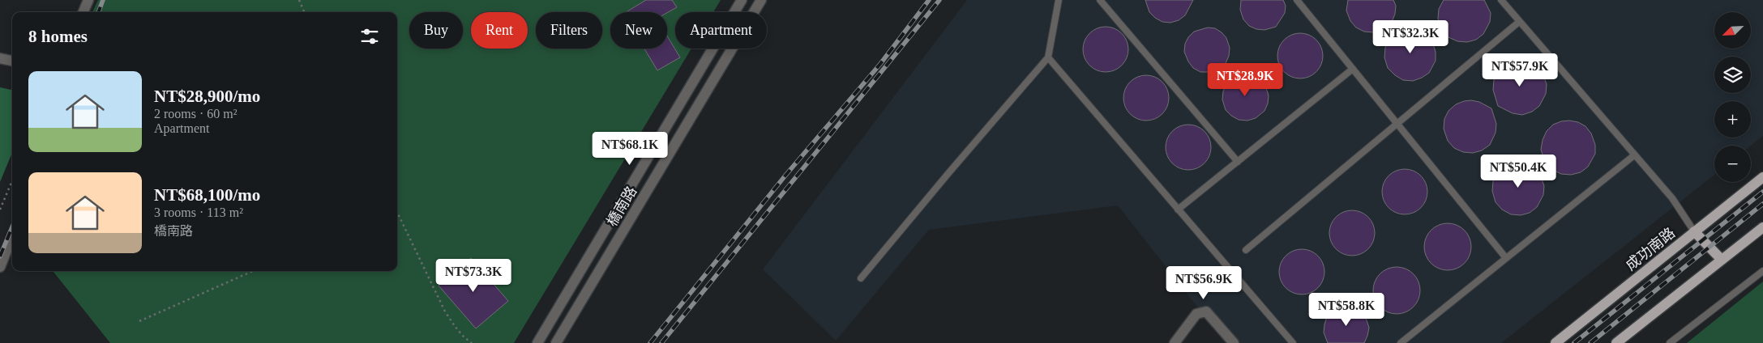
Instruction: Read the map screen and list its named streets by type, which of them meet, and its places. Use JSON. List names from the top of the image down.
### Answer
{
  "streets": {
    "main road": ["成功南路"],
    "street": ["橋南路"]
  },
  "north": "bottom left",
  "page": {
    "map_buttons": ["+", "−"],
    "chip": [
      "Buy",
      "Rent",
      "Filters",
      "New",
      "Apartment"
    ],
    "heading": "8 homes",
    "price": [
      "NT$32.3K",
      "NT$57.9K",
      "NT$28.9K",
      "NT$68.1K",
      "NT$50.4K",
      "NT$73.3K",
      "NT$56.9K",
      "NT$58.8K"
    ],
    "list": [
      {
        "name": "NT$28,900/mo",
        "note": "2 rooms · 60 m² · Apartment"
      },
      {
        "name": "NT$68,100/mo",
        "note": "3 rooms · 113 m² · 橋南路"
      }
    ]
  }
}
